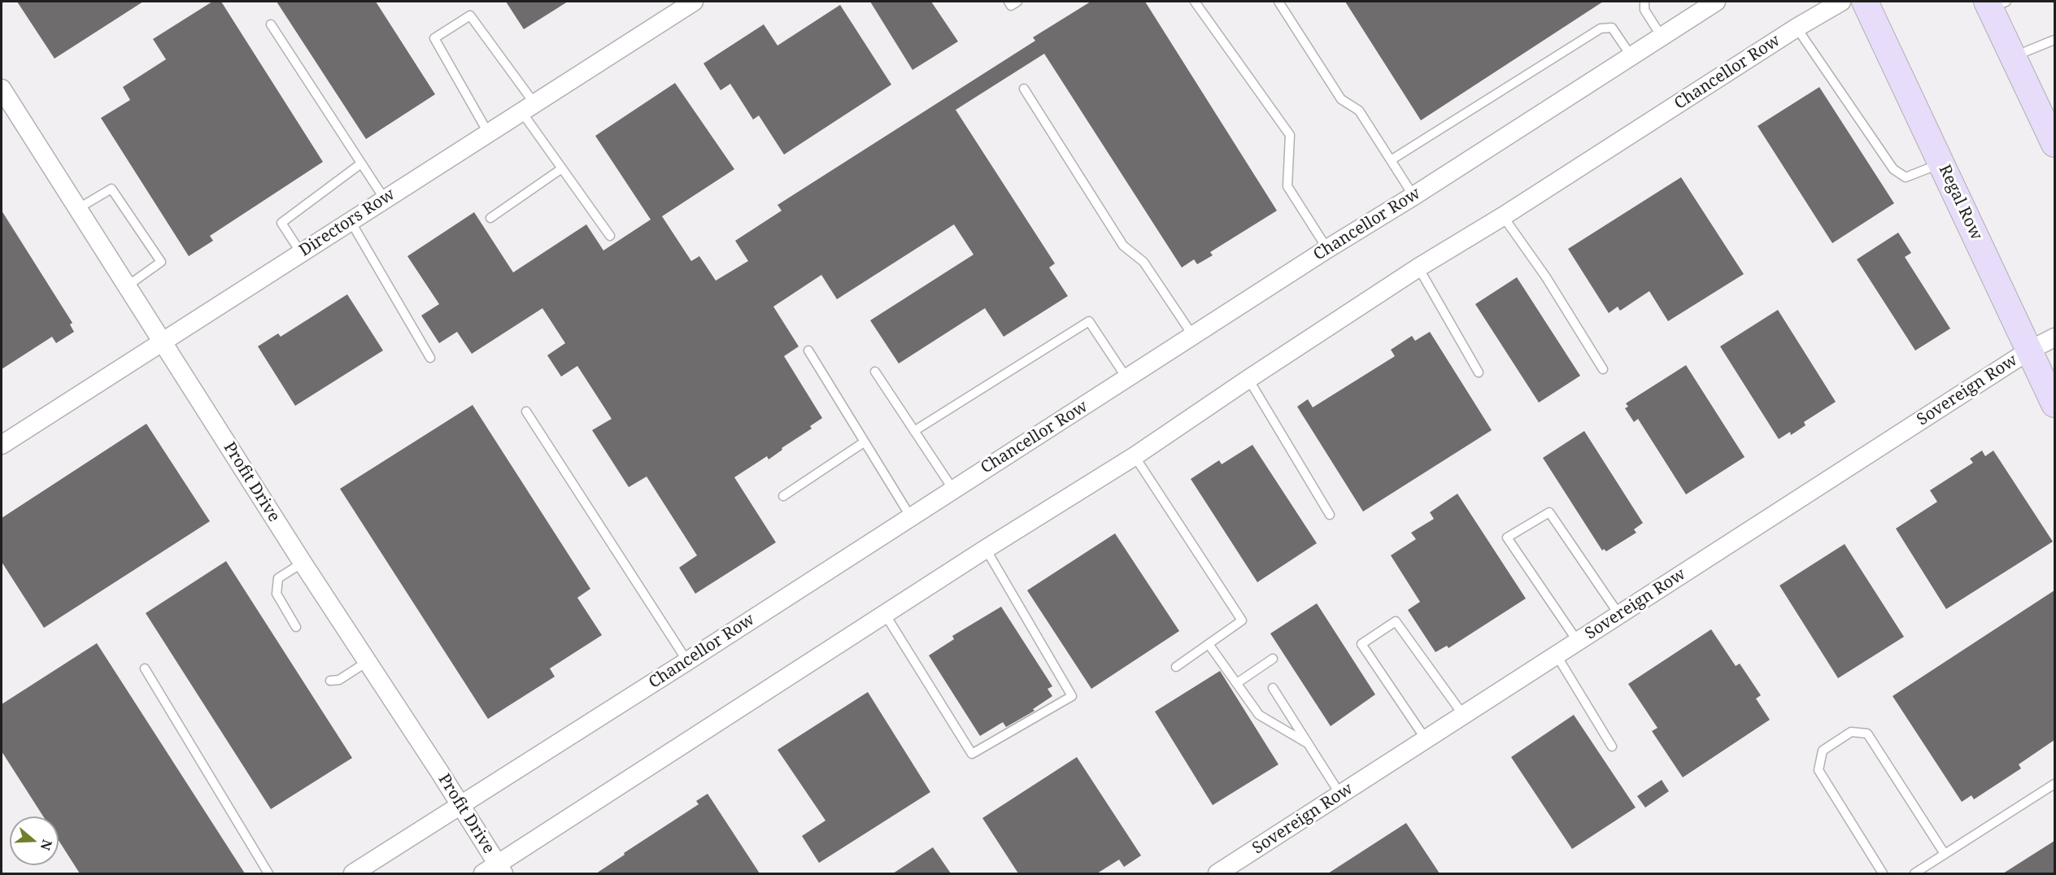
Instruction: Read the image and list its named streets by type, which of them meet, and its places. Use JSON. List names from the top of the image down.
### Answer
{
  "streets": {
    "main road": ["Regal Row"],
    "street": [
      "Chancellor Row",
      "Directors Row",
      "Sovereign Row",
      "Profit Drive"
    ]
  },
  "crossings": [
    ["Chancellor Row", "Profit Drive"],
    ["Regal Row", "Sovereign Row"],
    ["Directors Row", "Profit Drive"]
  ],
  "north": "right"
}
